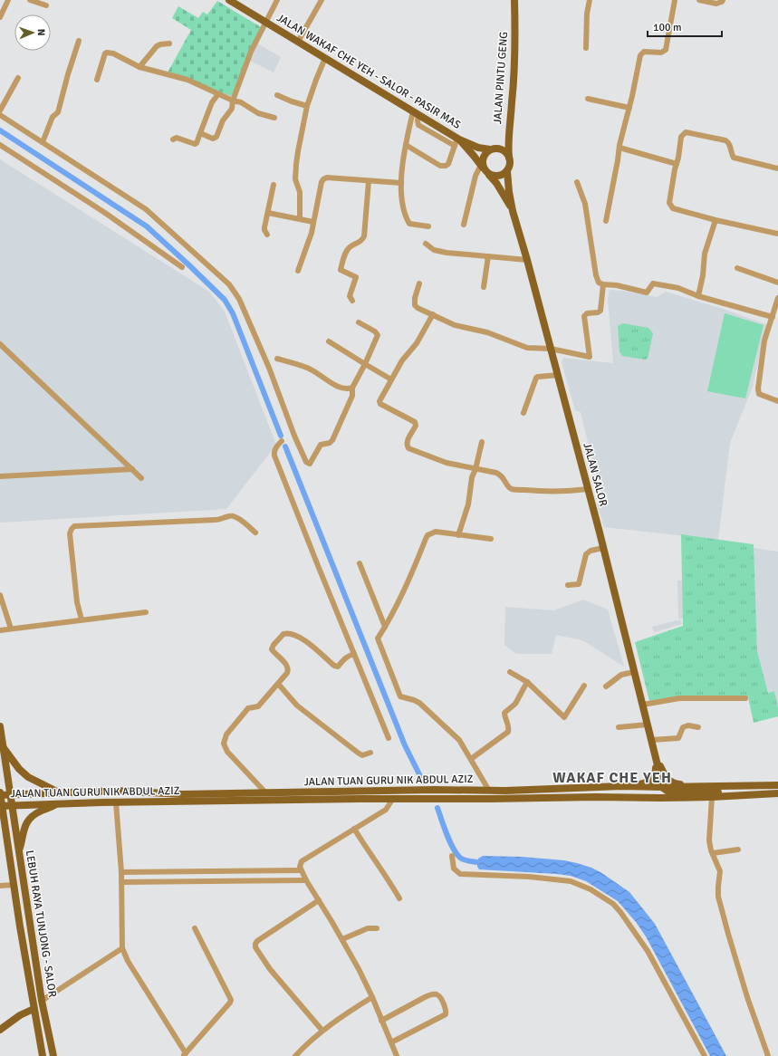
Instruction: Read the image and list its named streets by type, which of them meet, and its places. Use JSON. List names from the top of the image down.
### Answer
{
  "streets": {
    "main road": [
      "JALAN WAKAF CHE YEH - SALOR - PASIR MAS",
      "JALAN PINTU GENG",
      "JALAN SALOR",
      "JALAN TUAN GURU NIK ABDUL AZIZ",
      "LEBUH RAYA TUNJONG - SALOR"
    ]
  },
  "crossings": [
    ["JALAN WAKAF CHE YEH - SALOR - PASIR MAS", "JALAN PINTU GENG"],
    ["JALAN WAKAF CHE YEH - SALOR - PASIR MAS", "JALAN SALOR"],
    ["JALAN PINTU GENG", "JALAN SALOR"],
    ["JALAN SALOR", "JALAN TUAN GURU NIK ABDUL AZIZ"],
    ["JALAN TUAN GURU NIK ABDUL AZIZ", "LEBUH RAYA TUNJONG - SALOR"]
  ],
  "districts": ["WAKAF CHE YEH"],
  "scale_bar": "100 m",
  "north": "right"
}
